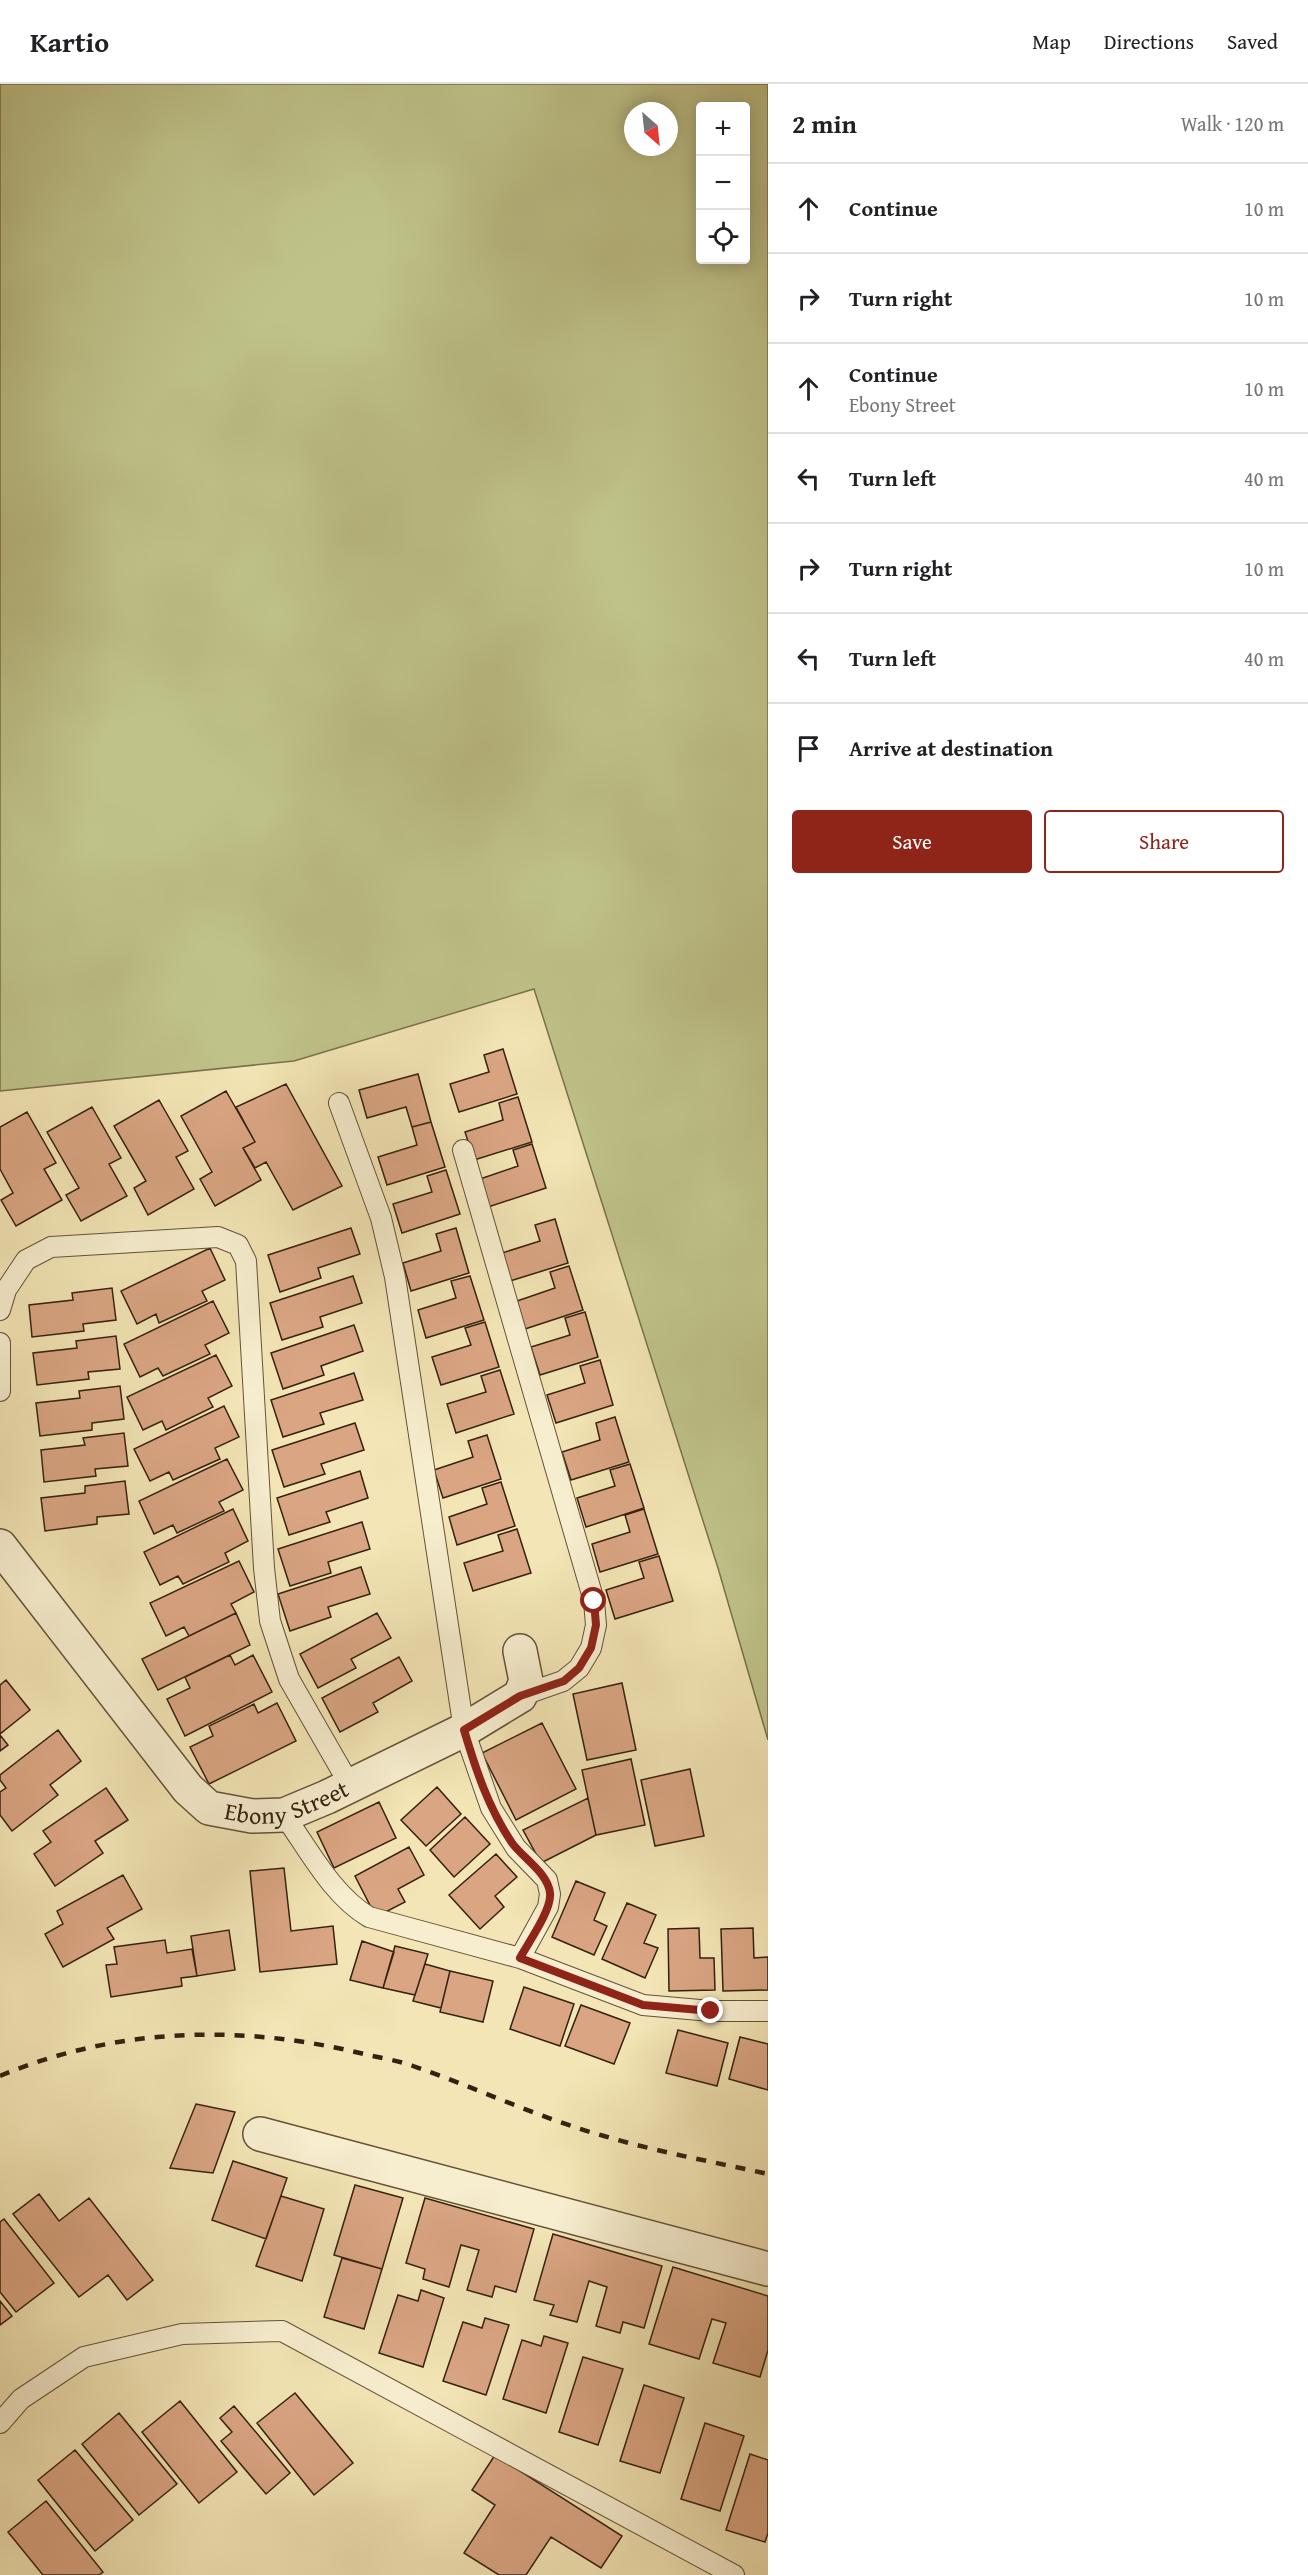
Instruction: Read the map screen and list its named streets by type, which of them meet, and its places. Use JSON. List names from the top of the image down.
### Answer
{
  "streets": {
    "street": ["Ebony Street"]
  },
  "north": "bottom right",
  "page": {
    "header": "Kartio",
    "nav": ["Map", "Directions", "Saved"],
    "heading": ["2 min", "Walk · 120 m"],
    "map_buttons": ["+", "−"],
    "list": [
      ["Continue", "10 m"],
      ["Turn right", "10 m"],
      ["Continue", "Ebony Street", "10 m"],
      ["Turn left", "40 m"],
      ["Turn right", "10 m"],
      ["Turn left", "40 m"],
      "Arrive at destination"
    ],
    "buttons": ["Save", "Share"]
  }
}
